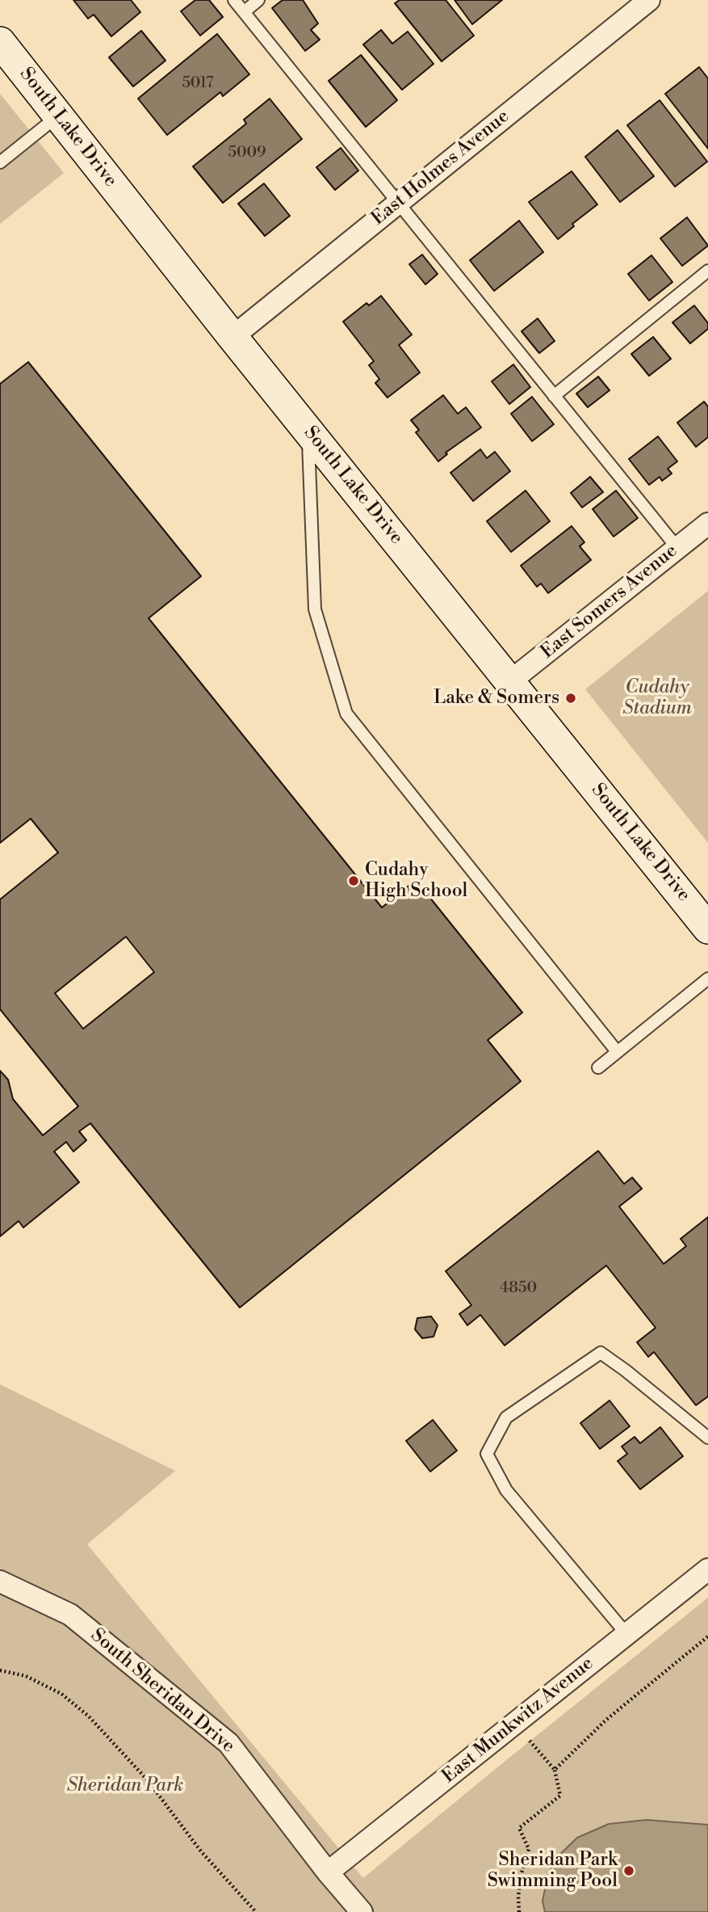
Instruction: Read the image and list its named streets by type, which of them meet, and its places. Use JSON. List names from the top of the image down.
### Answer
{
  "streets": {
    "main road": ["South Lake Drive"],
    "street": [
      "East Holmes Avenue",
      "East Somers Avenue",
      "South Sheridan Drive",
      "East Munkwitz Avenue"
    ]
  },
  "crossings": [
    ["South Lake Drive", "East Holmes Avenue"],
    ["South Lake Drive", "East Somers Avenue"],
    ["South Sheridan Drive", "East Munkwitz Avenue"]
  ],
  "parks": ["Cudahy Stadium", "Sheridan Park"],
  "places": ["Lake & Somers", "Cudahy High School", "Sheridan Park Swimming Pool"],
  "house_numbers": ["5017", "5009", "4850"]
}
